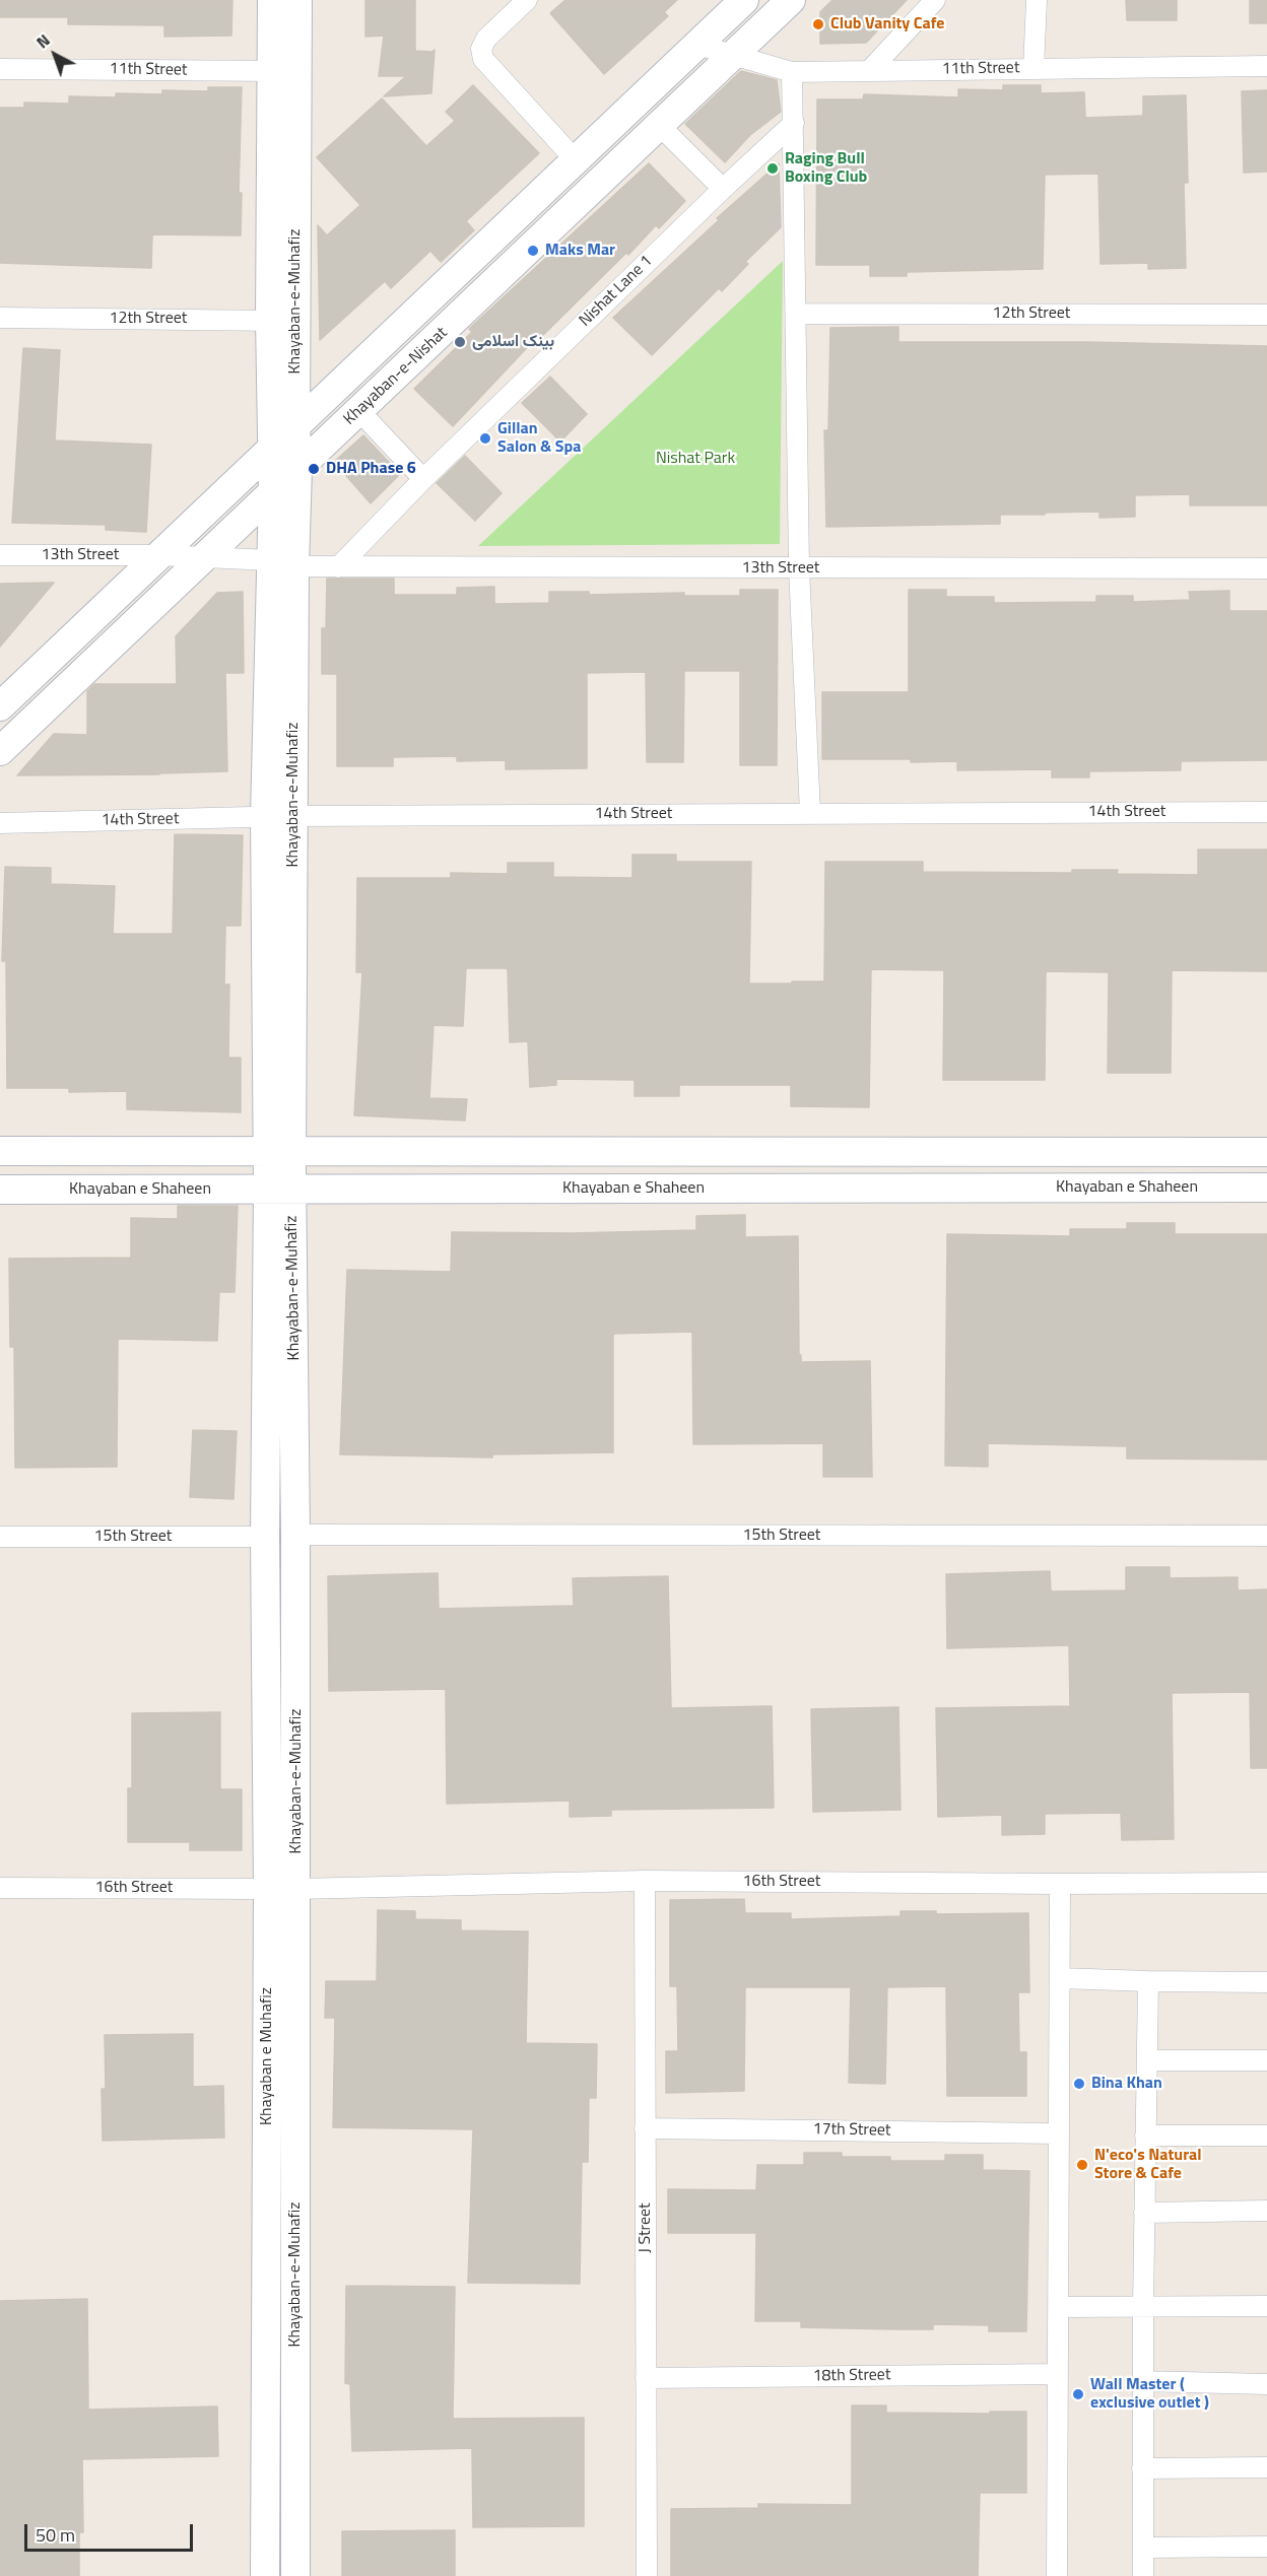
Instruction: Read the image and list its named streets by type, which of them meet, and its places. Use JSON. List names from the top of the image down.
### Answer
{
  "streets": {
    "street": [
      "11th Street",
      "Nishat Lane 1",
      "Khayaban-e-Muhafiz",
      "12th Street",
      "Khayaban-e-Nishat",
      "13th Street",
      "14th Street",
      "Khayaban e Shaheen",
      "15th Street",
      "16th Street",
      "Khayaban e Muhafiz",
      "17th Street",
      "J Street",
      "18th Street"
    ]
  },
  "crossings": [
    ["11th Street", "Khayaban-e-Muhafiz"],
    ["11th Street", "Khayaban-e-Nishat"],
    ["Nishat Lane 1", "13th Street"],
    ["Khayaban-e-Muhafiz", "12th Street"],
    ["Khayaban-e-Muhafiz", "Khayaban-e-Nishat"],
    ["Khayaban-e-Muhafiz", "13th Street"],
    ["Khayaban-e-Muhafiz", "14th Street"],
    ["Khayaban-e-Muhafiz", "Khayaban e Shaheen"],
    ["Khayaban-e-Muhafiz", "15th Street"],
    ["Khayaban-e-Muhafiz", "16th Street"],
    ["Khayaban-e-Muhafiz", "Khayaban e Muhafiz"],
    ["Khayaban-e-Nishat", "13th Street"],
    ["15th Street", "Khayaban e Muhafiz"],
    ["16th Street", "Khayaban e Muhafiz"],
    ["16th Street", "J Street"],
    ["17th Street", "J Street"],
    ["J Street", "18th Street"]
  ],
  "parks": ["Nishat Park"],
  "places": [
    "Club Vanity Cafe",
    "Raging Bull Boxing Club",
    "Maks Mar",
    "بینک اسلامی",
    "Gillan Salon & Spa",
    "DHA Phase 6",
    "Bina Khan",
    "N'eco's Natural Store & Cafe",
    "Wall Master ( exclusive outlet )"
  ],
  "scale_bar": "50 m",
  "north": "top left"
}
